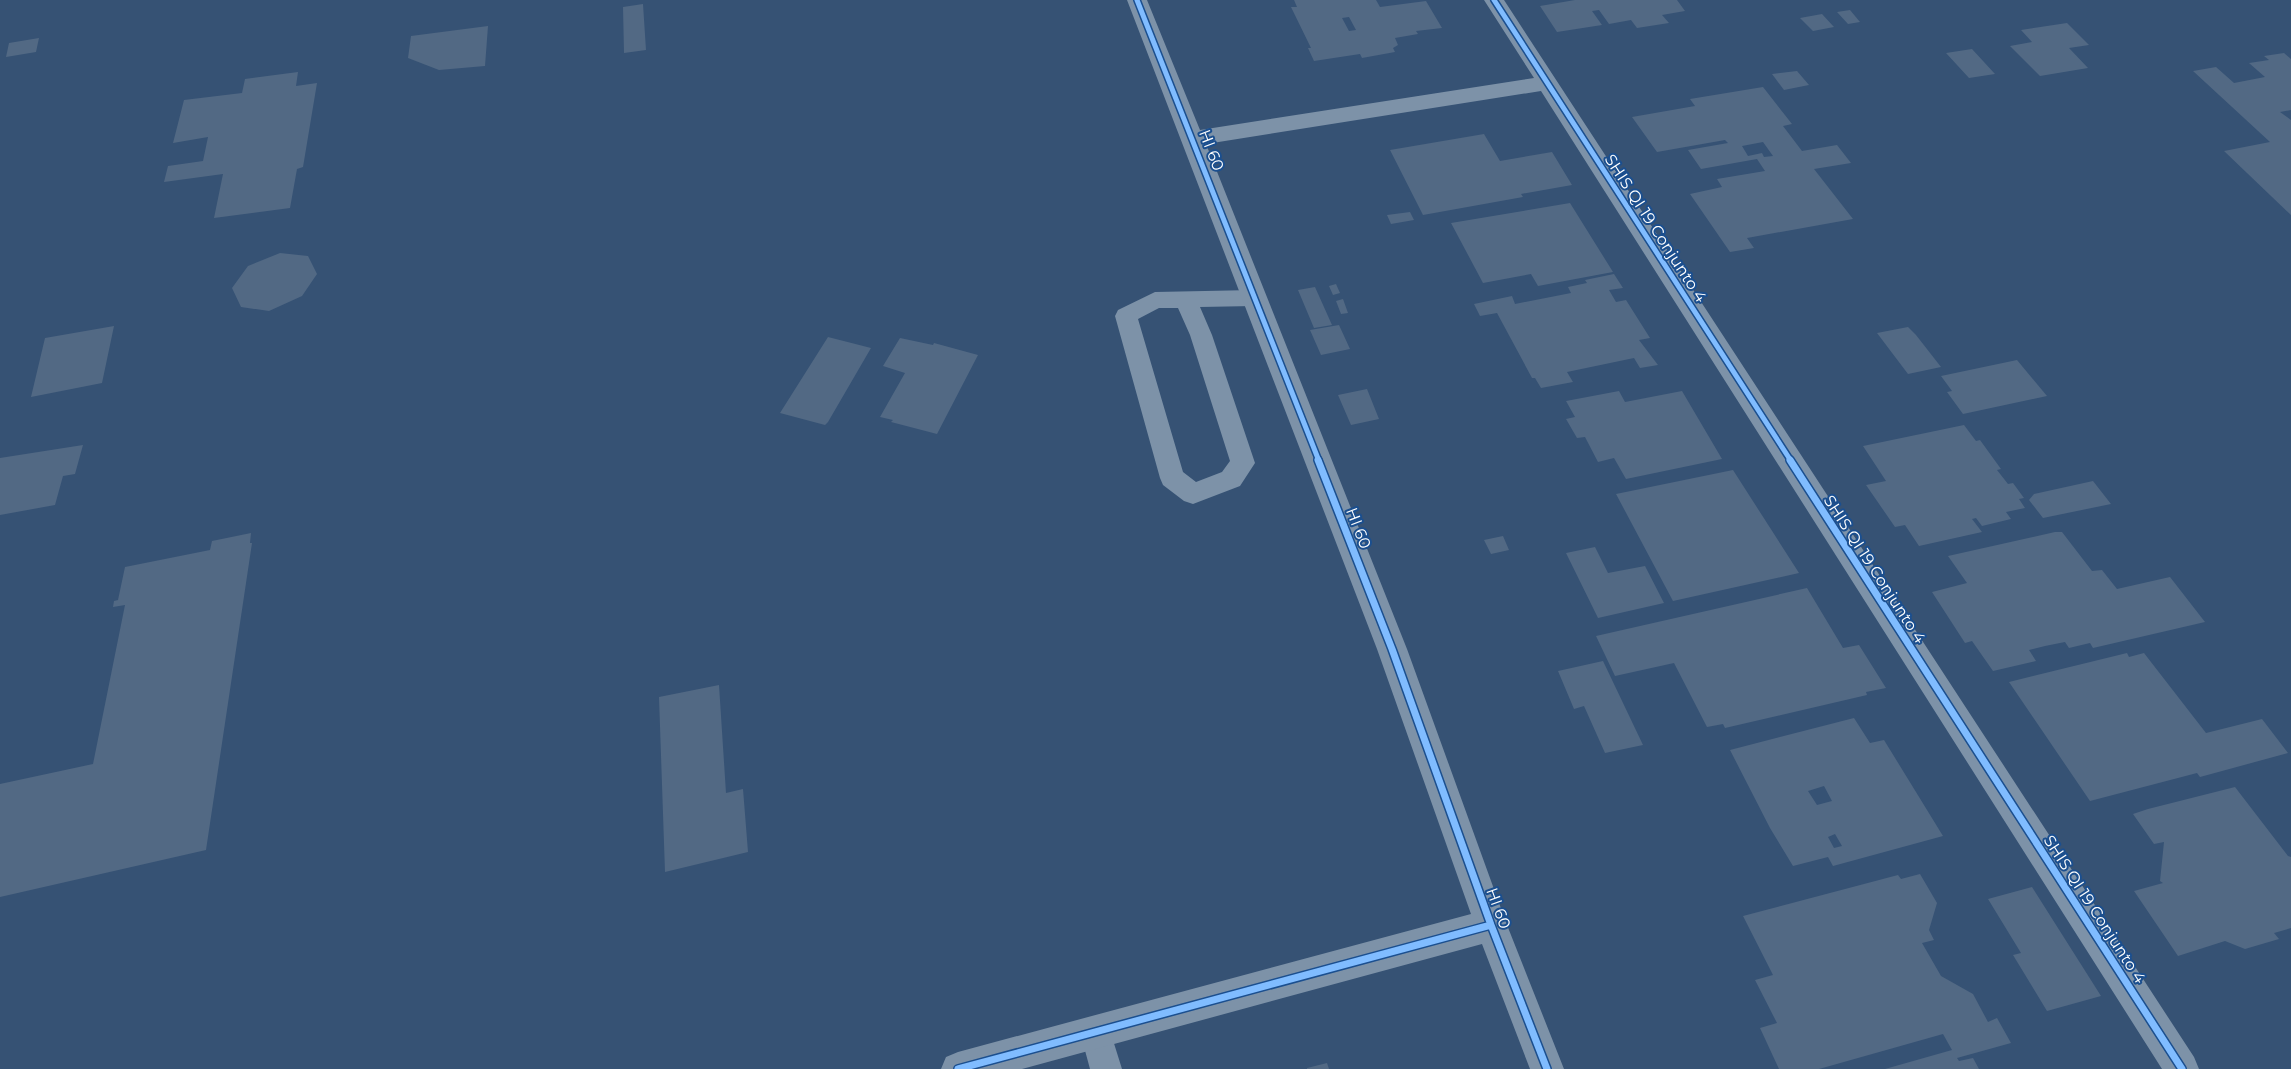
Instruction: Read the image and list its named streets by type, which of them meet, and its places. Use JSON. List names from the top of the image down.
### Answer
{
  "streets": {
    "street": ["HI 60", "SHIS QI 19 Conjunto 4"]
  }
}
